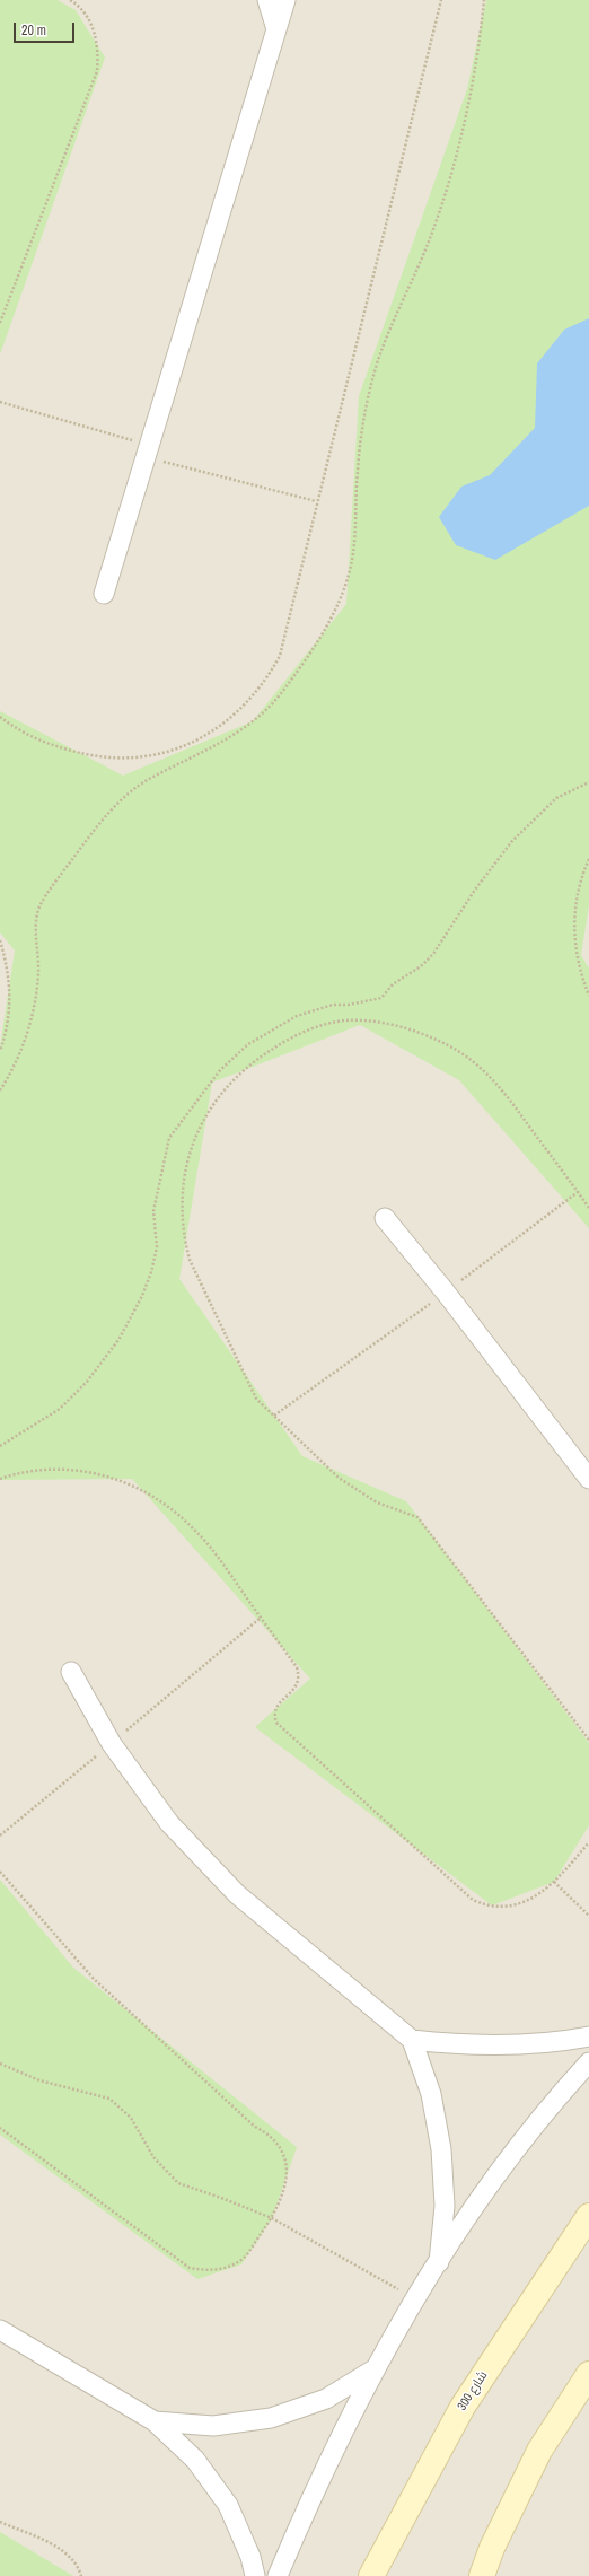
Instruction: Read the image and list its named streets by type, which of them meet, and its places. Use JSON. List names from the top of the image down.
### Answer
{
  "streets": {
    "street": ["شارع 300"]
  },
  "scale_bar": "20 m"
}
